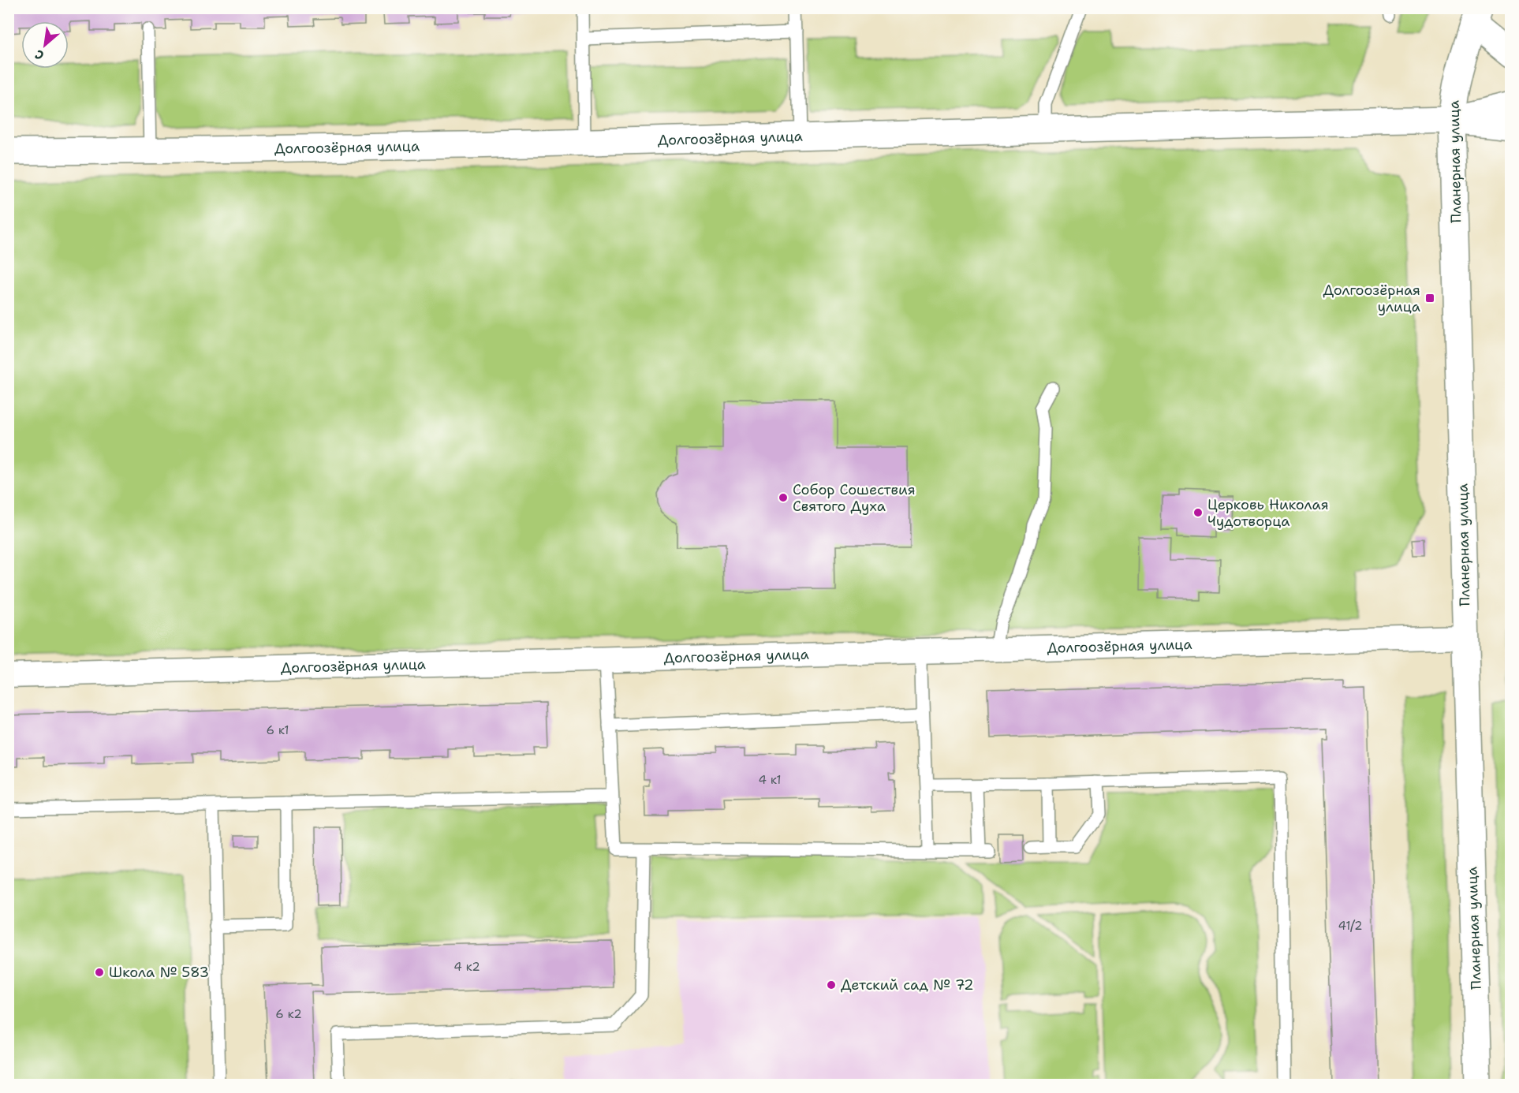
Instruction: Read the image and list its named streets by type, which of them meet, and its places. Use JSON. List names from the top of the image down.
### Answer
{
  "streets": {
    "main road": ["Долгоозёрная улица", "Планерная улица"]
  },
  "crossings": [
    ["Долгоозёрная улица", "Планерная улица"]
  ],
  "places": {
    "transit": ["Долгоозёрная улица"],
    "other": [
      "Собор Сошествия Святого Духа",
      "Церковь Николая Чудотворца",
      "Школа № 583",
      "Детский сад № 72"
    ]
  },
  "house_numbers": [
    "6 к1",
    "4 к1",
    "41/2",
    "4 к2",
    "6 к2"
  ],
  "north": "bottom left"
}
